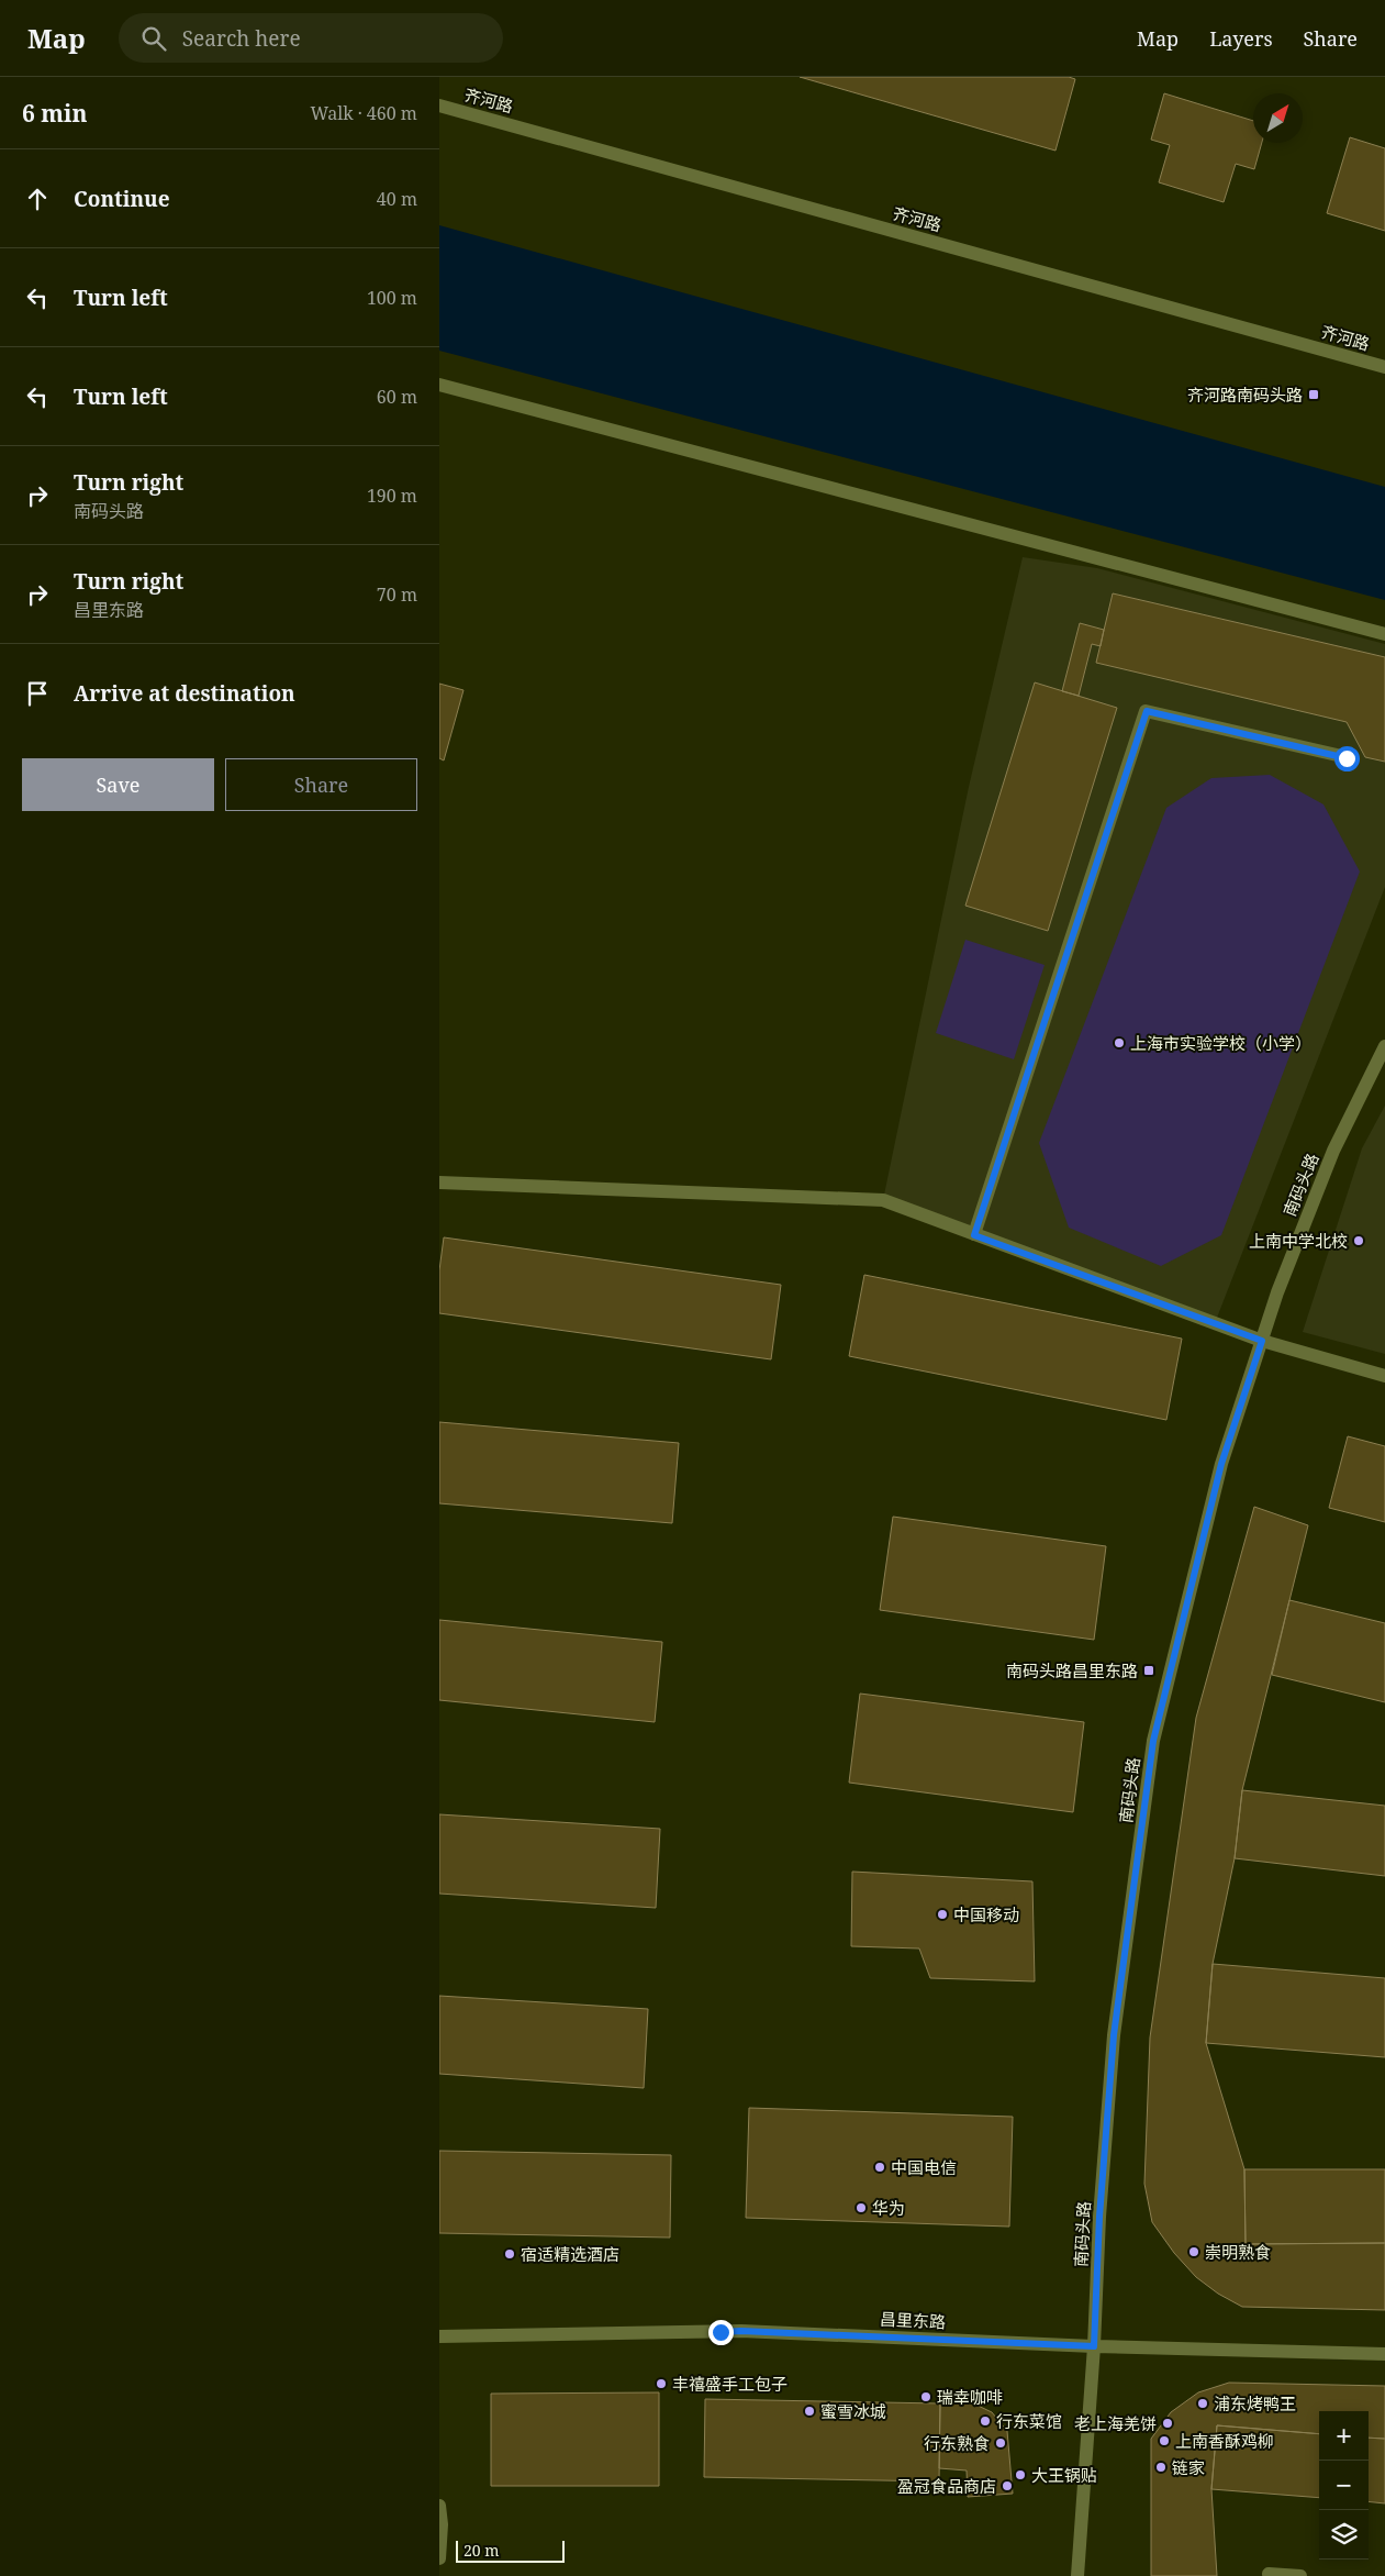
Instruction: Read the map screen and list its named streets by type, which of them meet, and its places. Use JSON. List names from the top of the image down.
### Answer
{
  "streets": {
    "street": ["齐河路", "南码头路", "昌里东路"]
  },
  "crossings": [
    ["南码头路", "昌里东路"]
  ],
  "places": {
    "transit": ["齐河路南码头路", "南码头路昌里东路"],
    "other": [
      "上海市实验学校（小学）",
      "上南中学北校",
      "中国移动",
      "中国电信",
      "华为",
      "崇明熟食",
      "宿适精选酒店",
      "丰禧盛手工包子",
      "瑞幸咖啡",
      "浦东烤鸭王",
      "蜜雪冰城",
      "行东菜馆",
      "老上海羌饼",
      "上南香酥鸡柳",
      "行东熟食",
      "链家",
      "大王锅贴",
      "盈冠食品商店"
    ]
  },
  "scale_bar": "20 m",
  "north": "top right",
  "page": {
    "header": "Map",
    "search": "Search here",
    "nav": ["Map", "Layers", "Share"],
    "heading": ["6 min", "Walk · 460 m"],
    "list": [
      ["Continue", "40 m"],
      ["Turn left", "100 m"],
      ["Turn left", "60 m"],
      ["Turn right", "南码头路", "190 m"],
      ["Turn right", "昌里东路", "70 m"],
      "Arrive at destination"
    ],
    "buttons": ["Save", "Share"],
    "map_buttons": ["+", "−"],
    "scale": "20 m"
  }
}
